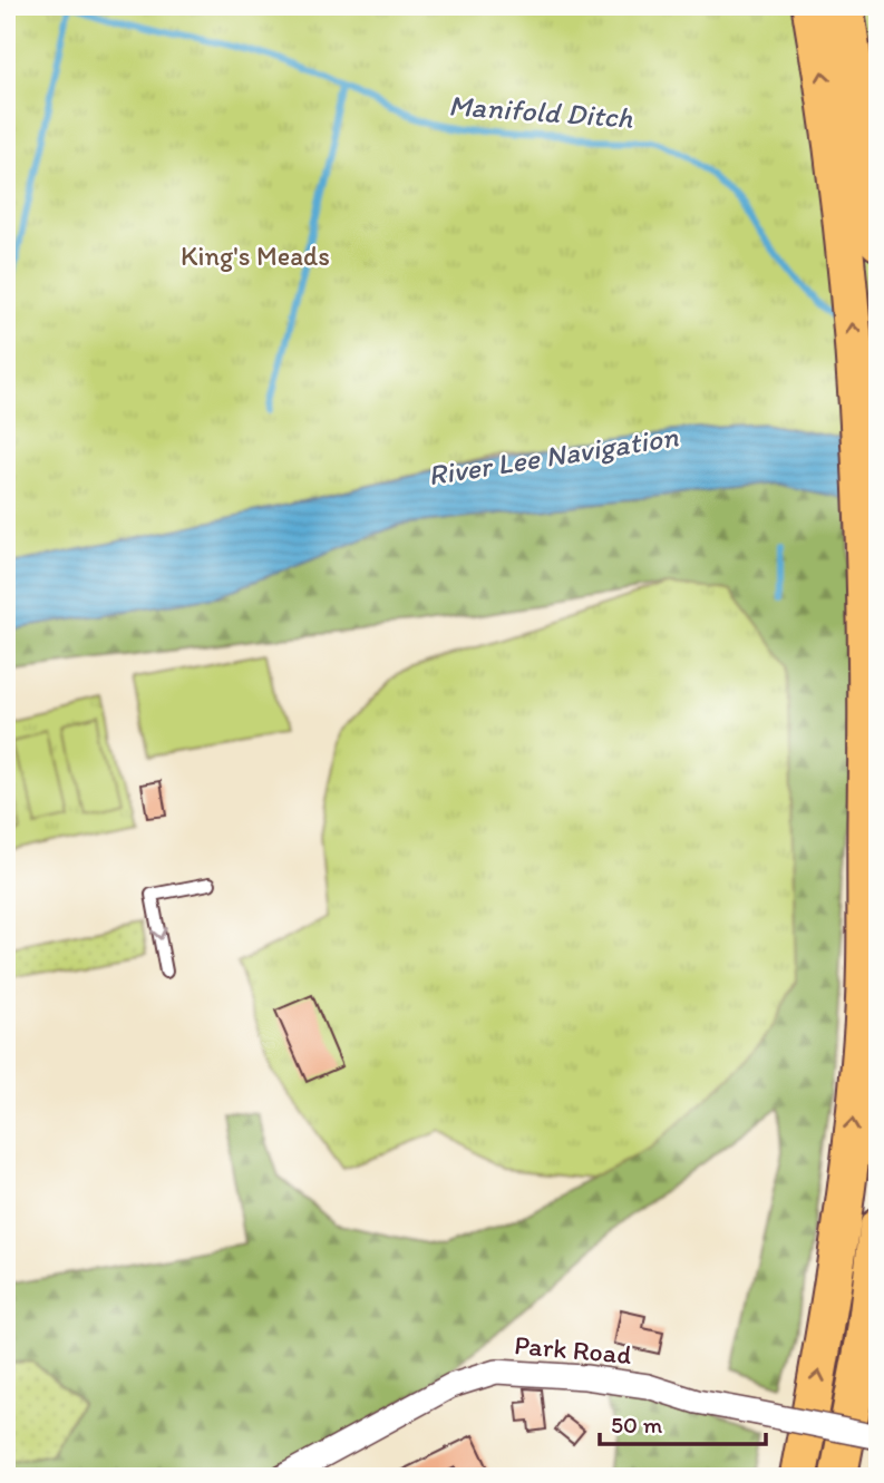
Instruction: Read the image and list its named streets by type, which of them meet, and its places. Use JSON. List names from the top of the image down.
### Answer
{
  "streets": {
    "street": ["Park Road"]
  },
  "water": ["Manifold Ditch", "River Lee Navigation"],
  "parks": ["King's Meads"],
  "scale_bar": "50 m"
}
